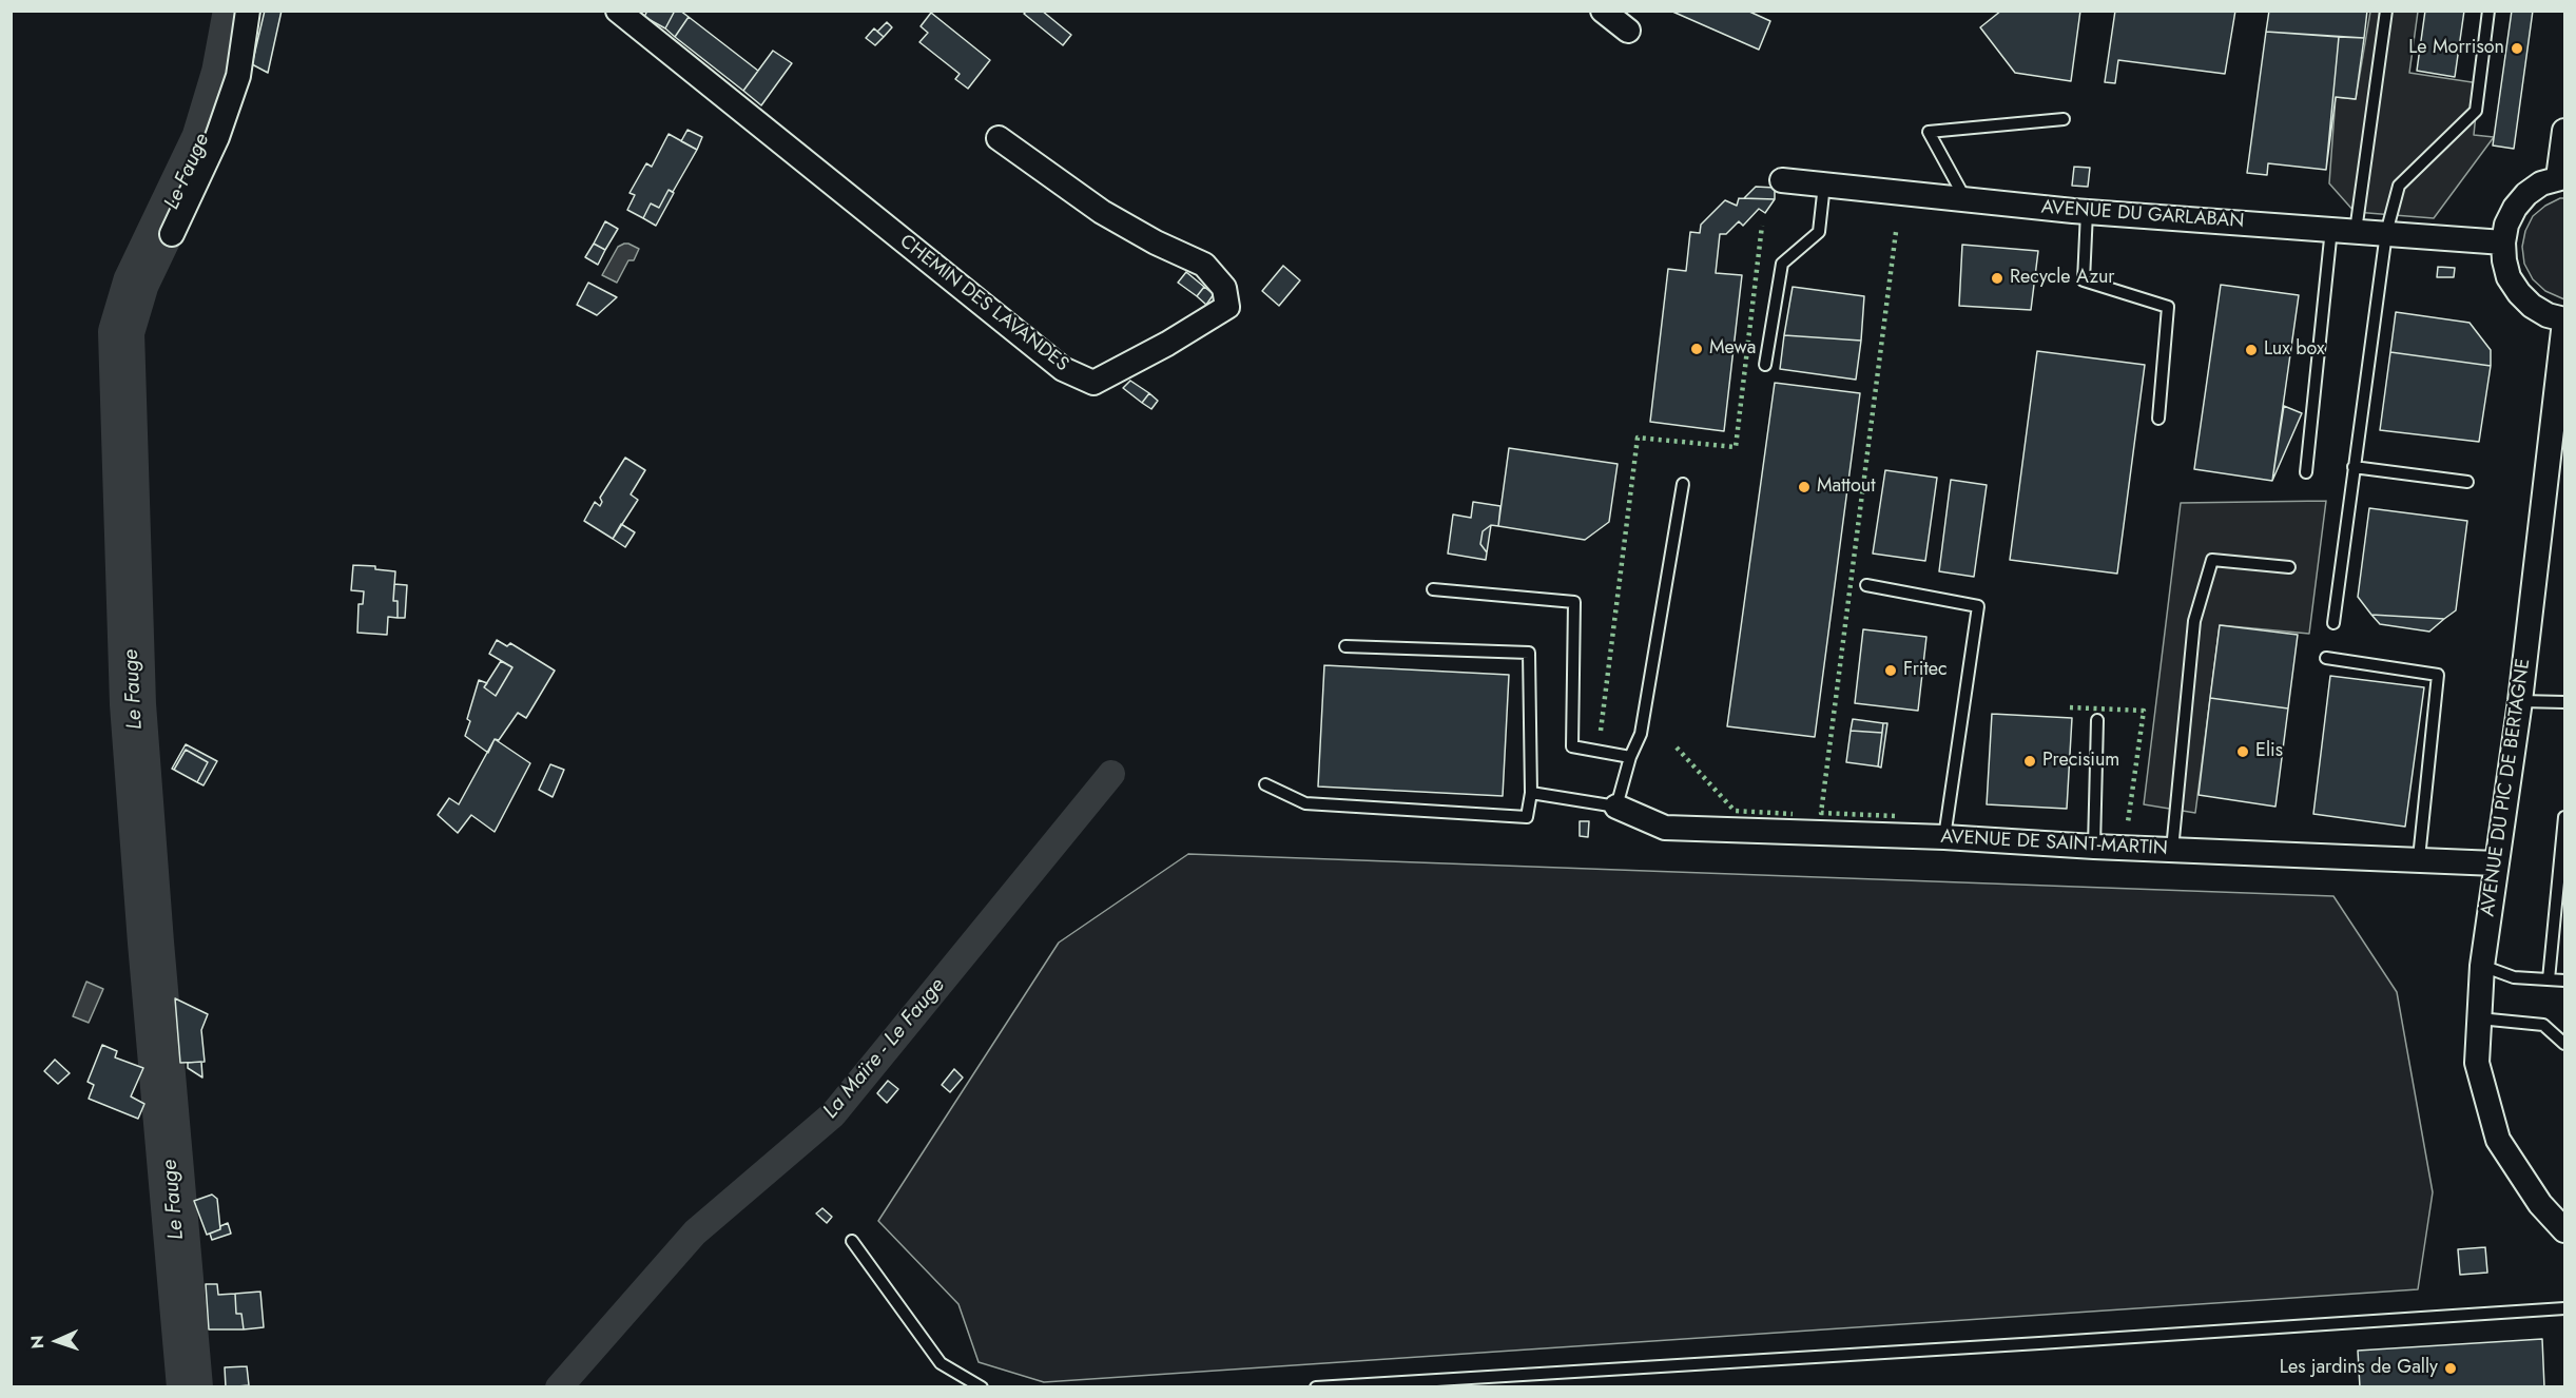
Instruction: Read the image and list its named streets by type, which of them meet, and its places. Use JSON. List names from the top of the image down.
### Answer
{
  "streets": {
    "street": [
      "AVENUE DU GARLABAN",
      "CHEMIN DES LAVANDES",
      "AVENUE DU PIC DE BERTAGNE",
      "AVENUE DE SAINT-MARTIN"
    ]
  },
  "crossings": [
    ["AVENUE DU PIC DE BERTAGNE", "AVENUE DE SAINT-MARTIN"]
  ],
  "water": ["Le Fauge", "La Maïre - Le Fauge"],
  "places": [
    "Le Morrison",
    "Recycle Azur",
    "Mewa",
    "Lux box",
    "Mattout",
    "Fritec",
    "Elis",
    "Precisium",
    "Les jardins de Gally"
  ],
  "north": "left"
}
